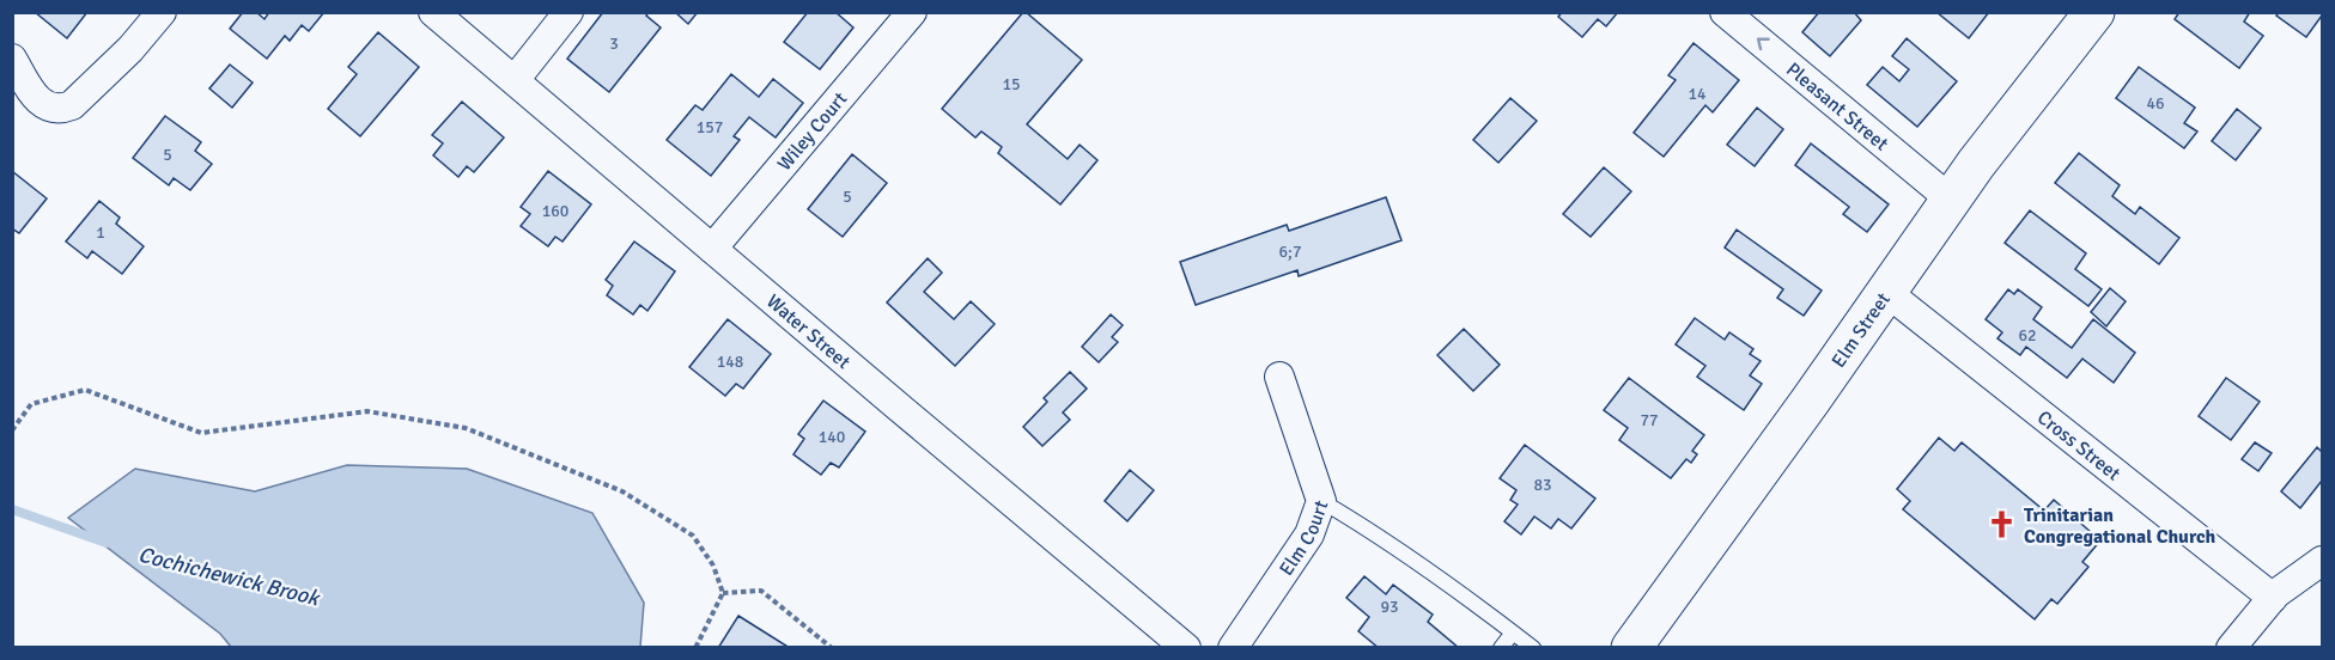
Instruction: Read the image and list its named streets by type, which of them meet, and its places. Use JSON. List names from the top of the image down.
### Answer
{
  "streets": {
    "street": [
      "Pleasant Street",
      "Wiley Court",
      "Elm Street",
      "Water Street",
      "Cross Street",
      "Elm Court"
    ]
  },
  "crossings": [
    ["Pleasant Street", "Elm Street"],
    ["Wiley Court", "Water Street"],
    ["Elm Street", "Cross Street"]
  ],
  "one_way": ["Pleasant Street"],
  "water": ["Cochichewick Brook"],
  "places": {
    "church": ["Trinitarian Congregational Church"]
  },
  "house_numbers": [
    "3",
    "15",
    "14",
    "46",
    "157",
    "5",
    "5",
    "160",
    "1",
    "6;7",
    "62",
    "148",
    "77",
    "140",
    "83",
    "93"
  ]
}
